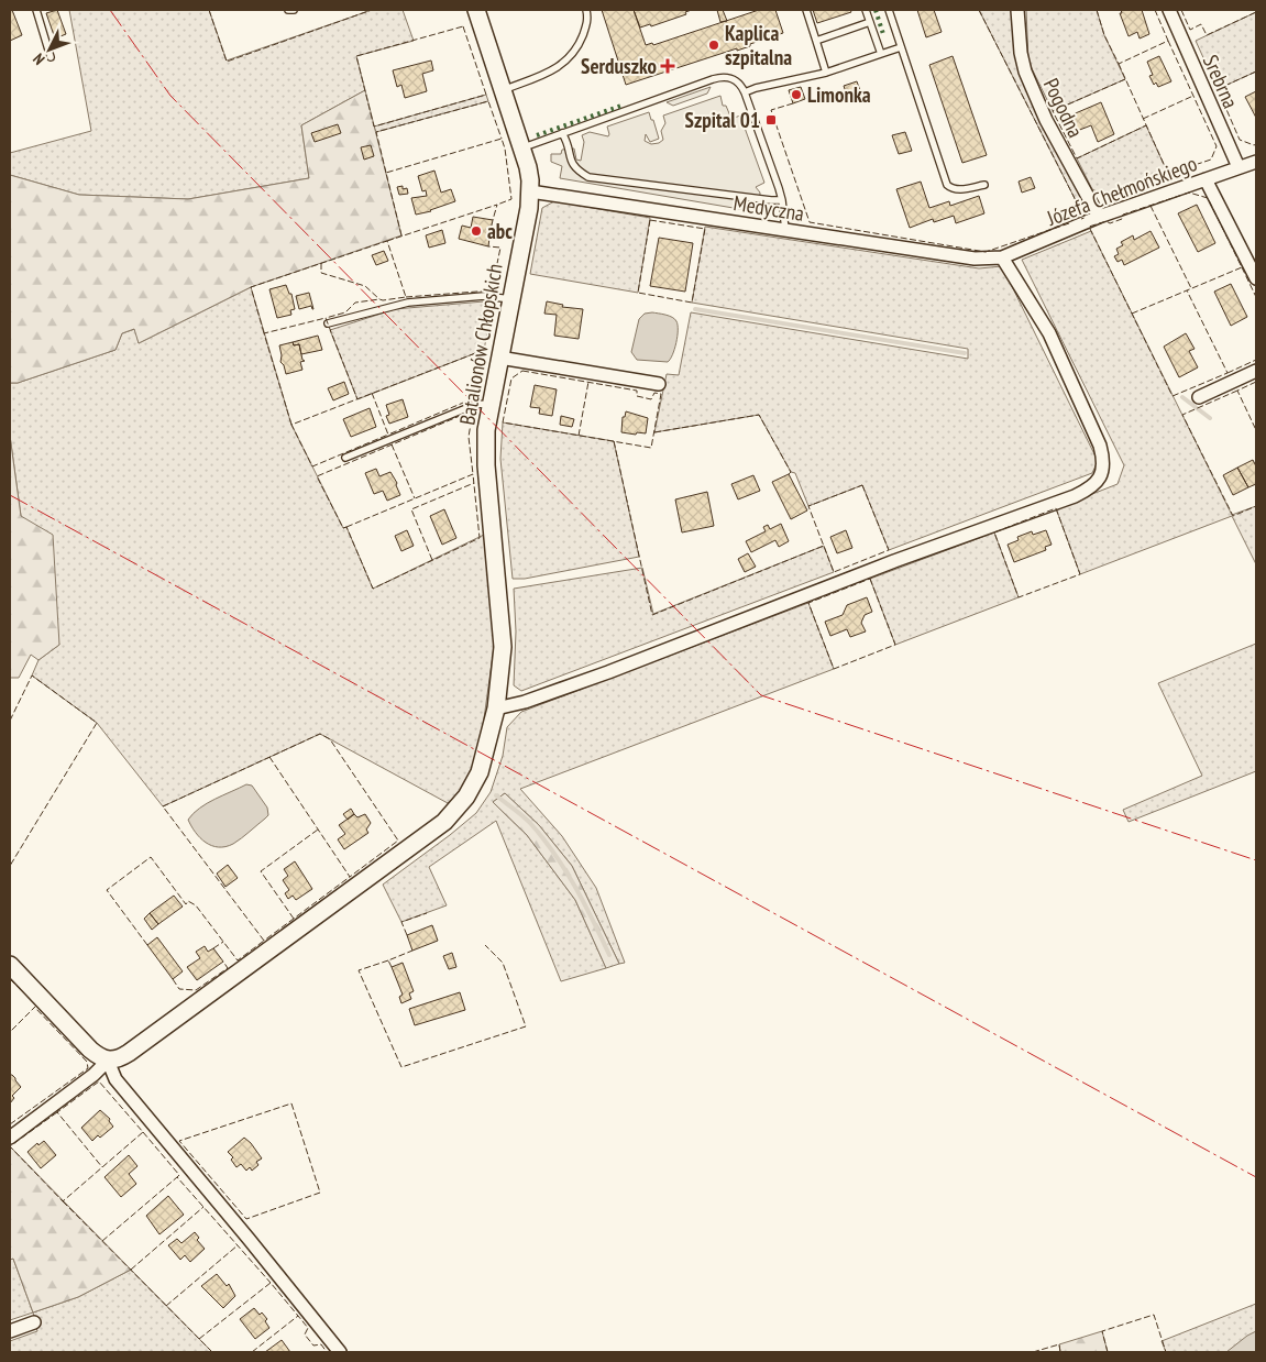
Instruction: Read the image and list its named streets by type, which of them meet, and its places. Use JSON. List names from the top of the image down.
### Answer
{
  "streets": {
    "street": [
      "Srebrna",
      "Pogodna",
      "Józefa Chełmońskiego",
      "Medyczna",
      "Batalionów Chłopskich"
    ]
  },
  "crossings": [
    ["Srebrna", "Józefa Chełmońskiego"],
    ["Pogodna", "Józefa Chełmońskiego"],
    ["Józefa Chełmońskiego", "Medyczna"],
    ["Medyczna", "Batalionów Chłopskich"]
  ],
  "places": {
    "other": ["Kaplica szpitalna", "Limonka", "abc"],
    "health": ["Serduszko"],
    "transit": ["Szpital 01"]
  },
  "north": "bottom left"
}
